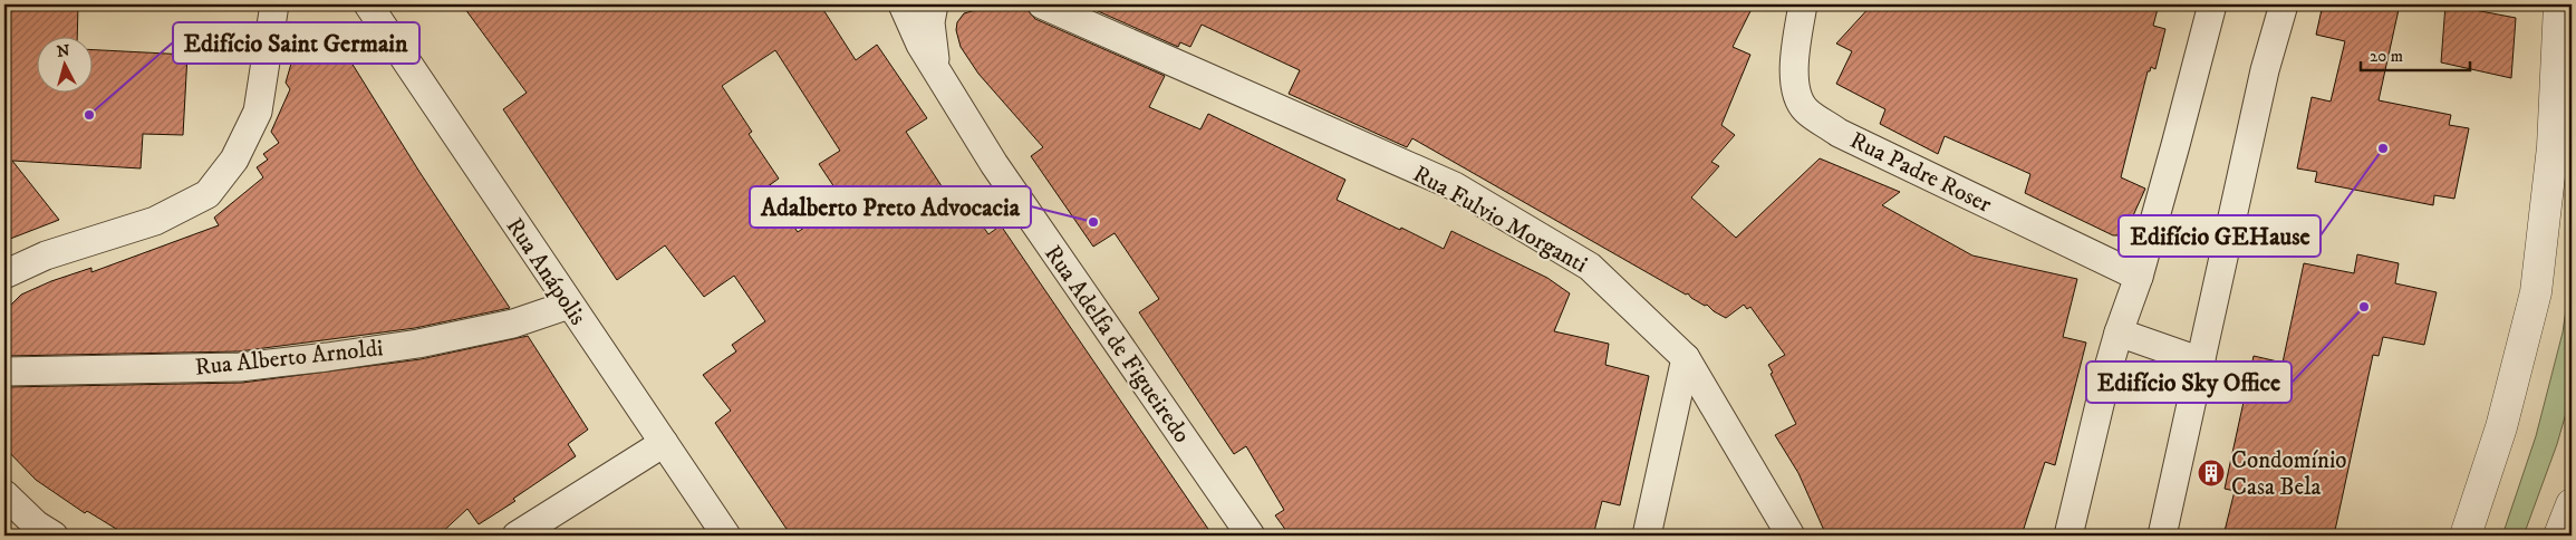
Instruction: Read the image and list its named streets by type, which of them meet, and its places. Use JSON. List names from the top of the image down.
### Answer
{
  "streets": {
    "street": [
      "Rua Padre Roser",
      "Rua Fulvio Morganti",
      "Rua Anápolis",
      "Rua Adelfa de Figueiredo",
      "Rua Alberto Arnoldi"
    ]
  },
  "crossings": [
    ["Rua Anápolis", "Rua Alberto Arnoldi"]
  ],
  "places": {
    "other": [
      "Edifício Saint Germain",
      "Edifício GEHause",
      "Adalberto Preto Advocacia",
      "Edifício Sky Office"
    ],
    "building": ["Condomínio Casa Bela"]
  },
  "scale_bar": "20 m",
  "north": "top"
}
